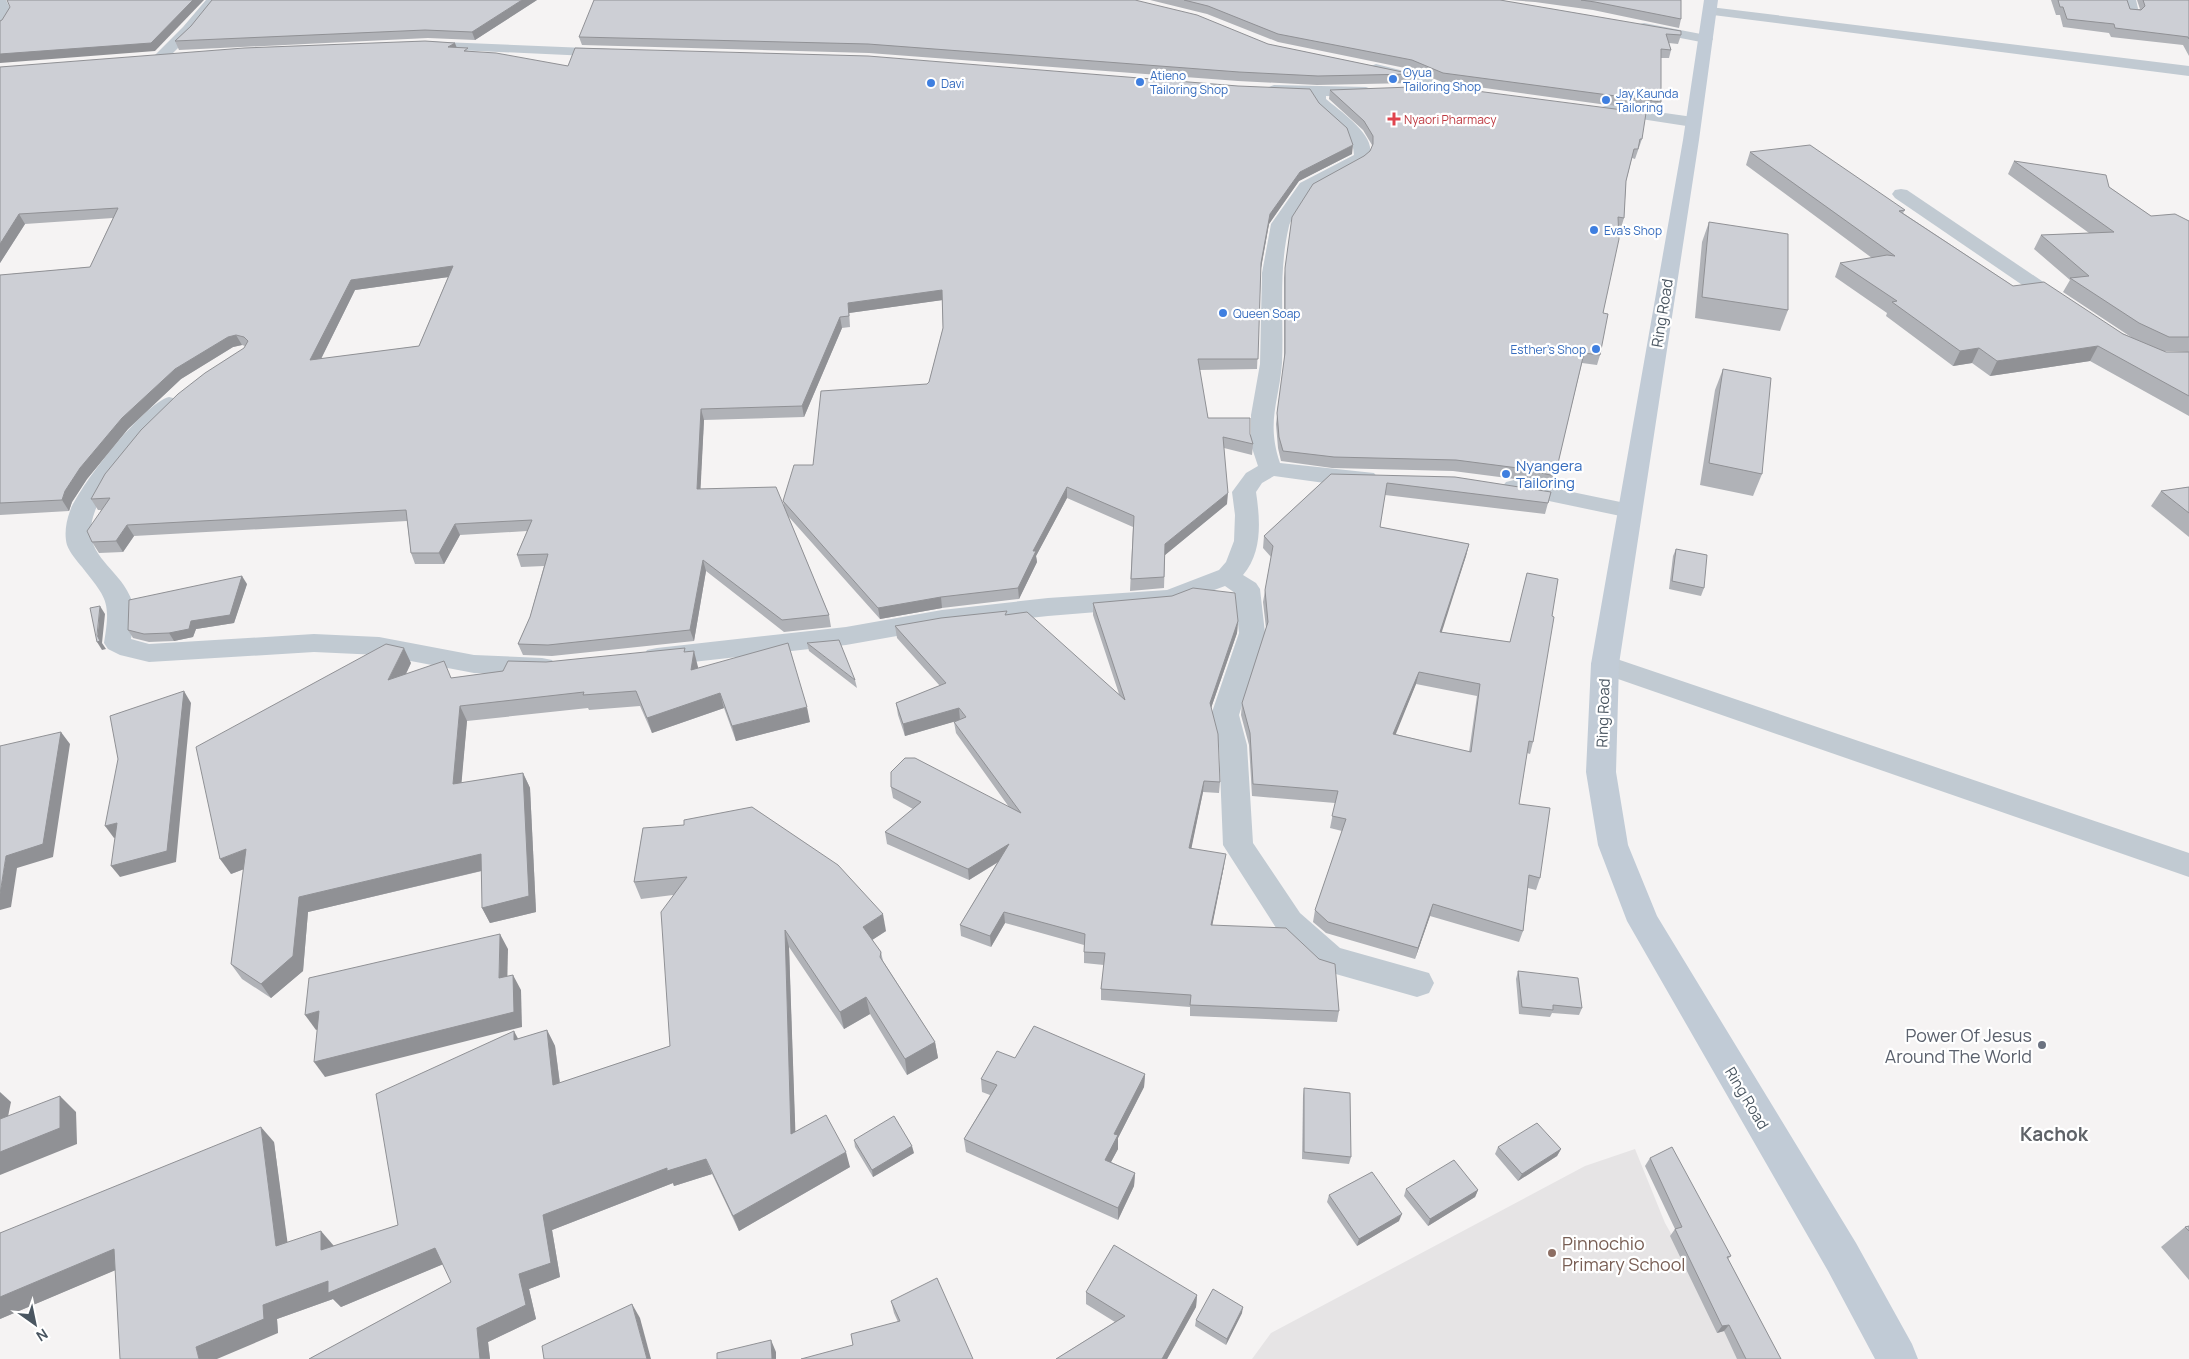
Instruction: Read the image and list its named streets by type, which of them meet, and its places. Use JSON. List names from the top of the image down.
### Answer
{
  "streets": {
    "main road": ["Ring Road"]
  },
  "districts": ["Kachok"],
  "places": {
    "other": [
      "Oyua Tailoring Shop",
      "Atieno Tailoring Shop",
      "Davi",
      "Jay Kaunda Tailoring",
      "Eva's Shop",
      "Queen Soap",
      "Esther's Shop",
      "Nyangera Tailoring",
      "Power Of Jesus Around The World",
      "Pinnochio Primary School"
    ],
    "health": ["Nyaori Pharmacy"]
  },
  "north": "bottom right"
}
